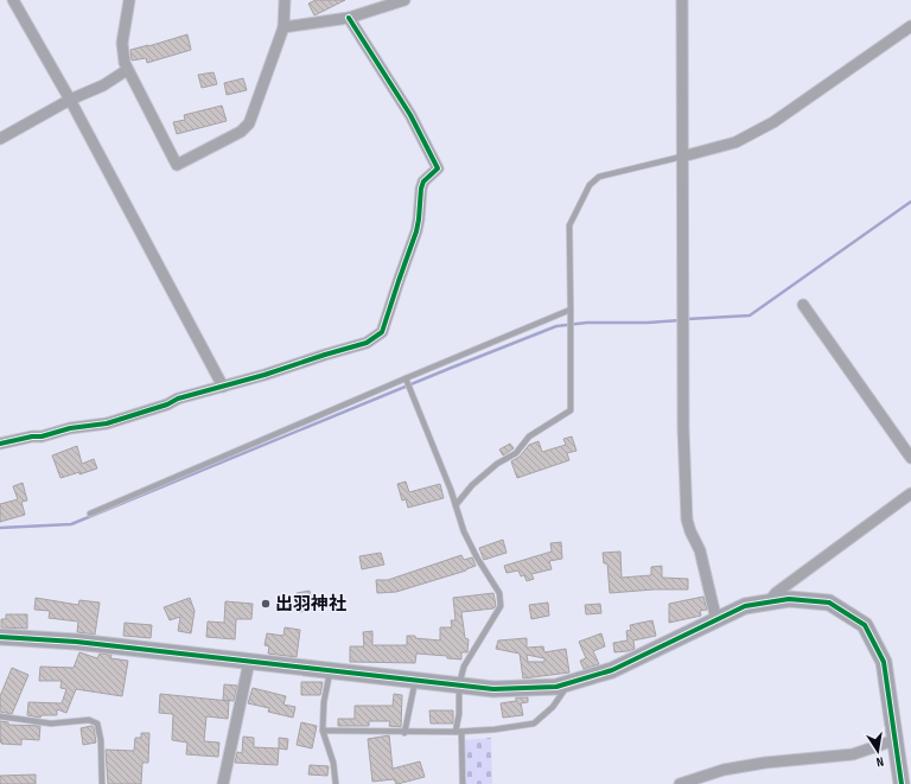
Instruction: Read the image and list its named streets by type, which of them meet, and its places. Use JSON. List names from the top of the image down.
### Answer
{
  "places": ["出羽神社"],
  "north": "bottom"
}
